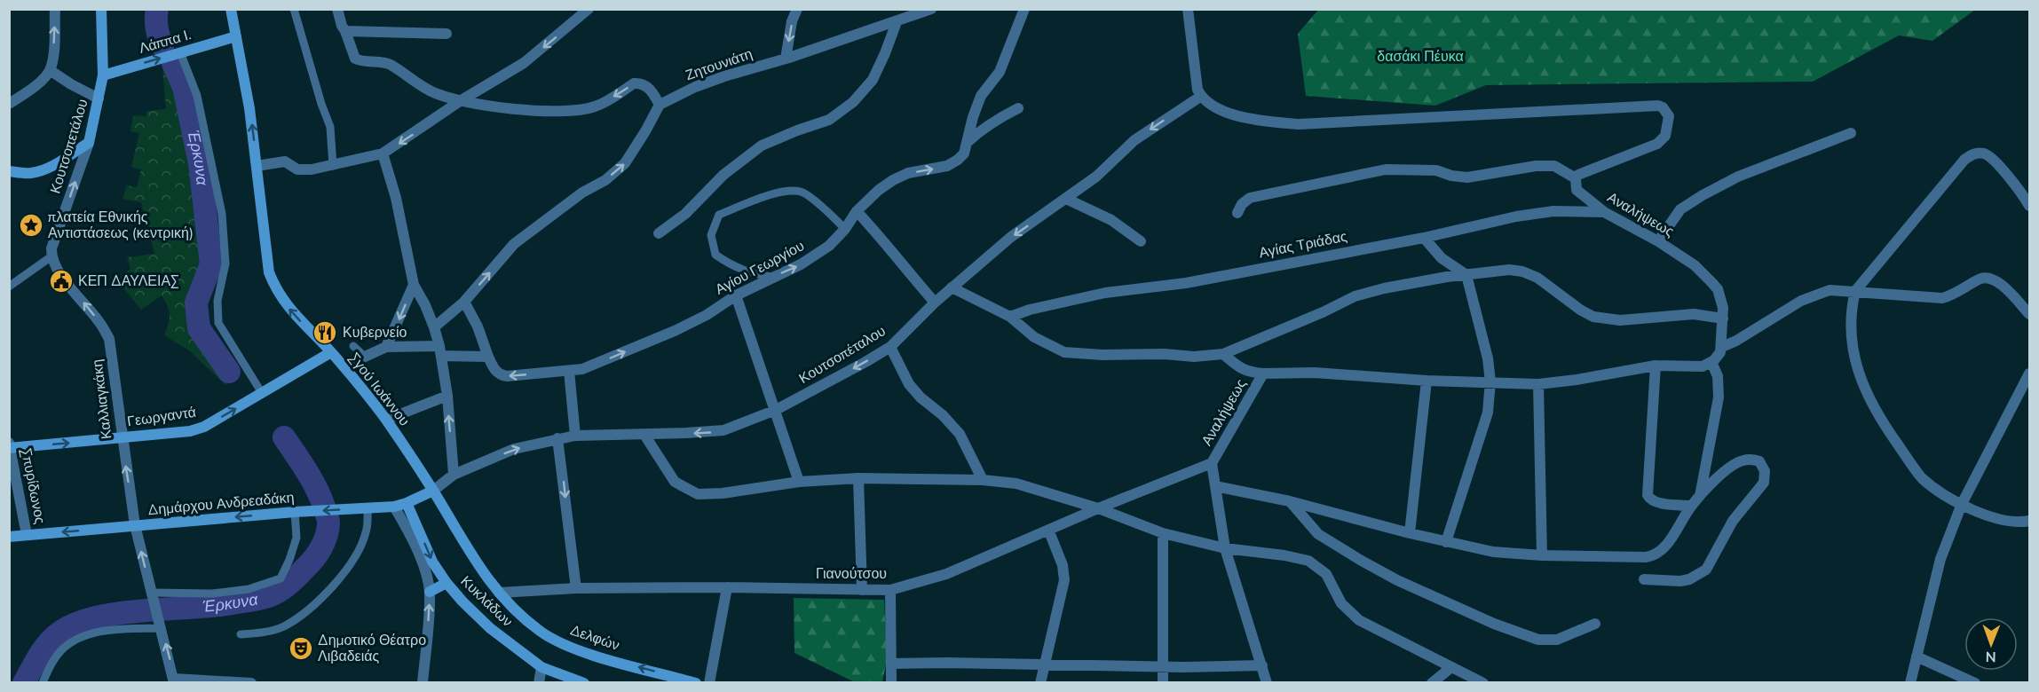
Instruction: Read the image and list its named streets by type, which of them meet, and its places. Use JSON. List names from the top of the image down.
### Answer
{
  "streets": {
    "main road": [
      "Λάππα Ι.",
      "Κουτσοπετάλου",
      "Σγού Ιωάννου",
      "Γεωργαντά",
      "Δημάρχου Ανδρεαδάκη",
      "Κυκλάδων",
      "Δελφών"
    ],
    "street": [
      "Ζητουνιάτη",
      "Αναλήψεως",
      "Αγίας Τριάδας",
      "Αγίου Γεωργίου",
      "Κουτσοπέταλου",
      "Καλλιαγκάκη",
      "Σπυρίδωνος",
      "Γιανούτσου"
    ]
  },
  "crossings": [
    ["Λάππα Ι.", "Κουτσοπετάλου"],
    ["Λάππα Ι.", "Σγού Ιωάννου"],
    ["Κουτσοπετάλου", "Καλλιαγκάκη"],
    ["Αναλήψεως", "Αγίας Τριάδας"],
    ["Αναλήψεως", "Γιανούτσου"],
    ["Κουτσοπέταλου", "Σγού Ιωάννου"],
    ["Κουτσοπέταλου", "Δημάρχου Ανδρεαδάκη"],
    ["Σγού Ιωάννου", "Γεωργαντά"],
    ["Σγού Ιωάννου", "Δημάρχου Ανδρεαδάκη"],
    ["Σγού Ιωάννου", "Γιανούτσου"],
    ["Σγού Ιωάννου", "Δελφών"],
    ["Καλλιαγκάκη", "Γεωργαντά"],
    ["Καλλιαγκάκη", "Δημάρχου Ανδρεαδάκη"],
    ["Γεωργαντά", "Σπυρίδωνος"],
    ["Σπυρίδωνος", "Δημάρχου Ανδρεαδάκη"],
    ["Δημάρχου Ανδρεαδάκη", "Κυκλάδων"],
    ["Γιανούτσου", "Δελφών"]
  ],
  "one_way": [
    "Λάππα Ι.",
    "Κουτσοπετάλου",
    "Σγού Ιωάννου",
    "Καλλιαγκάκη",
    "Γεωργαντά",
    "Δημάρχου Ανδρεαδάκη",
    "Δελφών"
  ],
  "water": ["Έρκυνα"],
  "parks": ["δασάκι Πέυκα"],
  "places": {
    "place": ["πλατεία Εθνικής Αντιστάσεως (κεντρική)"],
    "public building": ["ΚΕΠ ΔΑΥΛΕΙΑΣ"],
    "restaurant": ["Κυβερνείο"],
    "theatre": ["Δημοτικό Θέατρο Λιβαδειάς"]
  },
  "north": "bottom"
}
